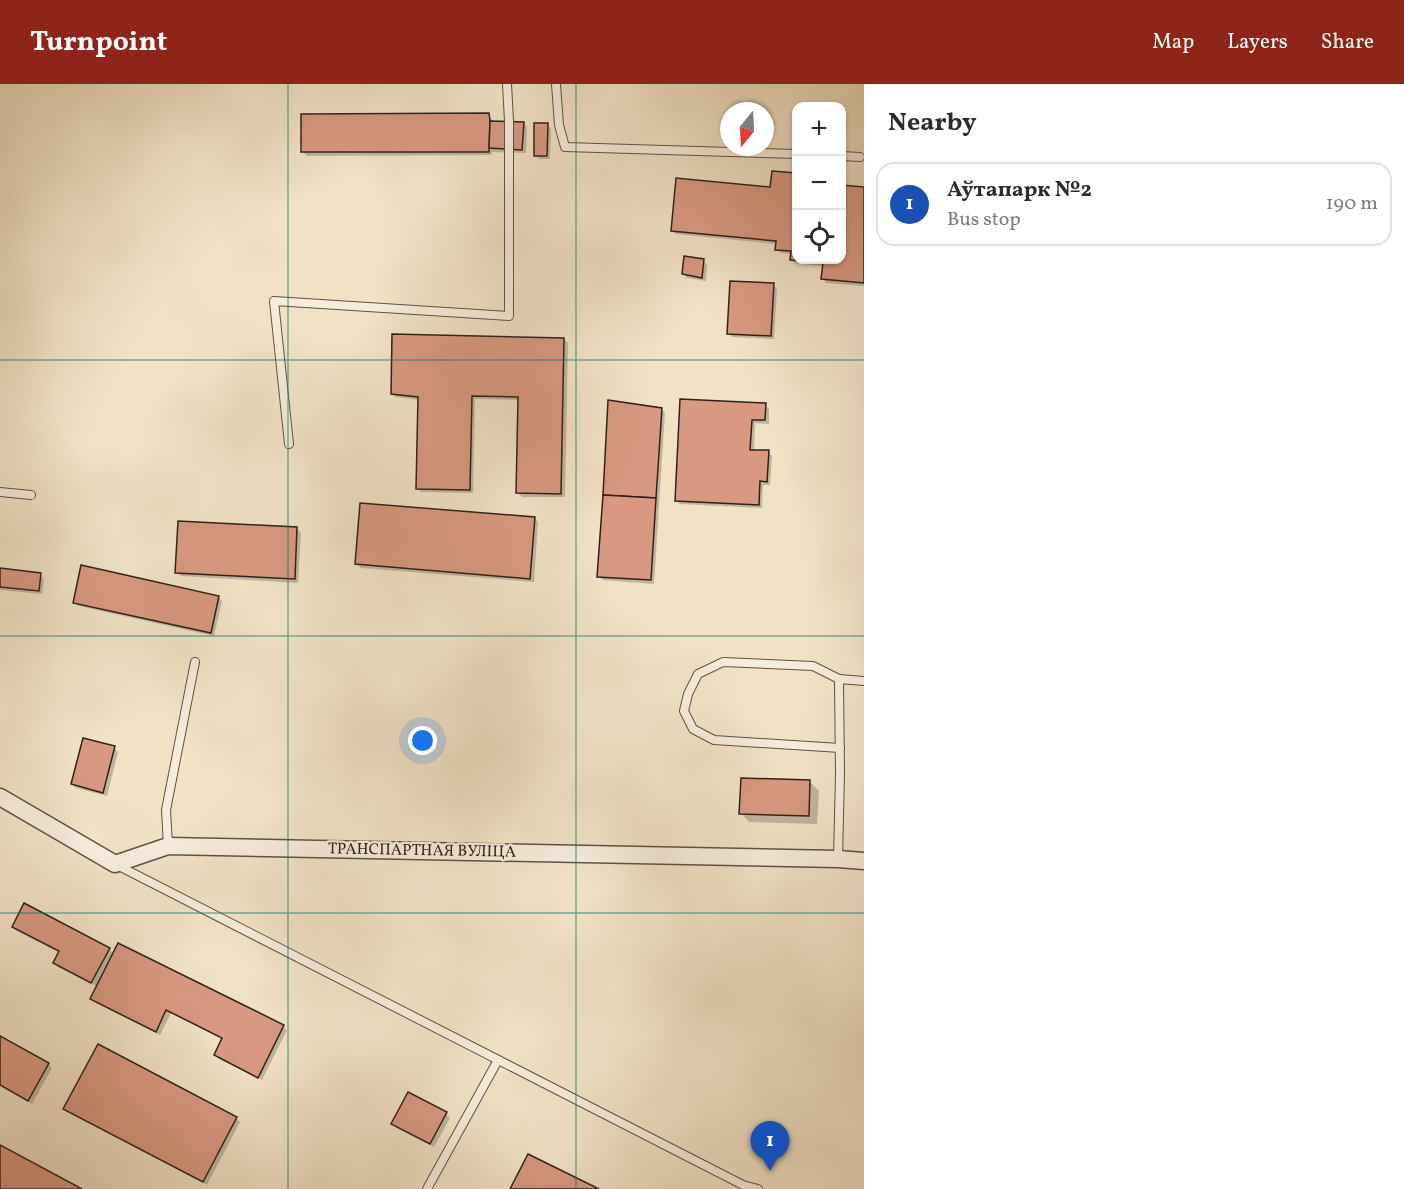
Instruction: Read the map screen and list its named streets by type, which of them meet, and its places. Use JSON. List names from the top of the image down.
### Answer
{
  "streets": {
    "street": ["ТРАНСПАРТНАЯ ВУЛІЦА"]
  },
  "north": "bottom",
  "page": {
    "header": "Turnpoint",
    "nav": ["Map", "Layers", "Share"],
    "heading": "Nearby",
    "map_buttons": ["+", "−"],
    "list": [
      {
        "mark": "1",
        "name": "Аўтапарк №2",
        "note": "Bus stop",
        "value": "190 m"
      }
    ],
    "pins": "1"
  }
}
